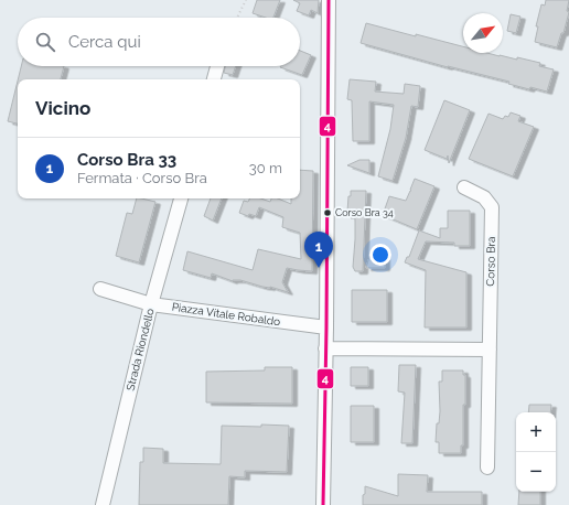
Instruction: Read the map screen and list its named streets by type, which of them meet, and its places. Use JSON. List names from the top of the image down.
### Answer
{
  "streets": {
    "street": ["Corso Bra", "Piazza Vitale Robaldo", "Strada Riondello"]
  },
  "crossings": [
    ["Piazza Vitale Robaldo", "Strada Riondello"]
  ],
  "places": ["Corso Bra 34"],
  "lines": ["transit line 4"],
  "north": "top right",
  "page": {
    "search": "Cerca qui",
    "heading": "Vicino",
    "list": [
      {
        "mark": "1",
        "name": "Corso Bra 33",
        "note": "Fermata · Corso Bra",
        "value": "30 m"
      }
    ],
    "pins": "1",
    "map_buttons": ["+", "−"]
  }
}
